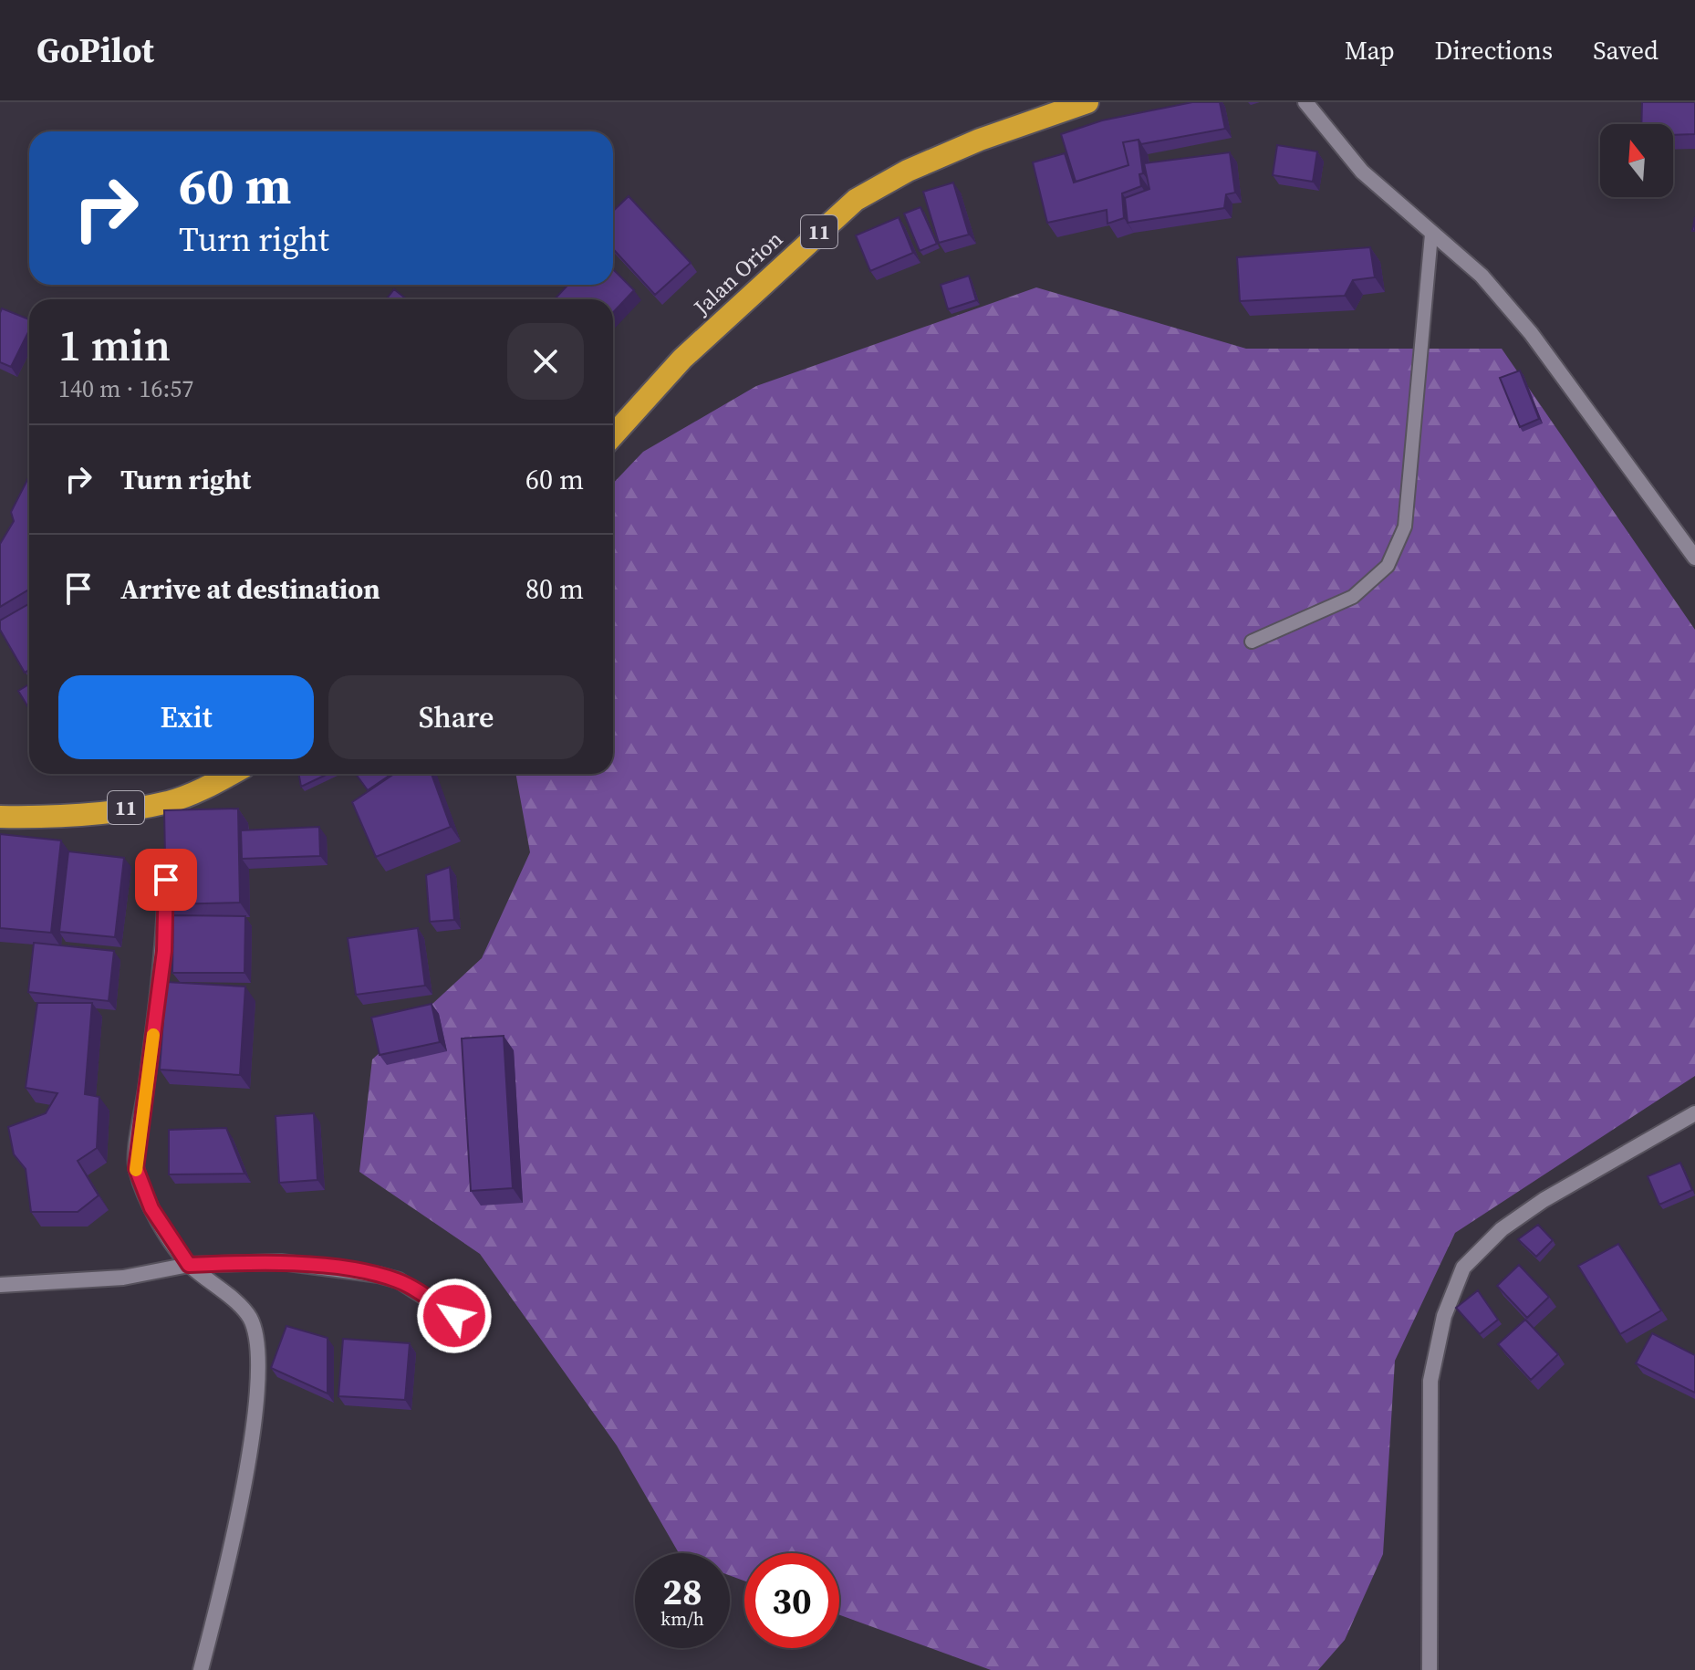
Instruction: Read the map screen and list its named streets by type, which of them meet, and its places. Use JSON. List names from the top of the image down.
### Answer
{
  "streets": {
    "highway": ["11", "Jalan Orion"]
  },
  "north": "top",
  "page": {
    "header": "GoPilot",
    "nav": ["Map", "Directions", "Saved"],
    "turn": ["60 m", "Turn right"],
    "heading": ["1 min", "140 m · 16:57"],
    "list": [
      {
        "name": "Turn right",
        "value": "60 m"
      },
      {
        "name": "Arrive at destination",
        "value": "80 m"
      }
    ],
    "buttons": ["Exit", "Share"],
    "speed": "28 km/h",
    "limit": "30"
  }
}
